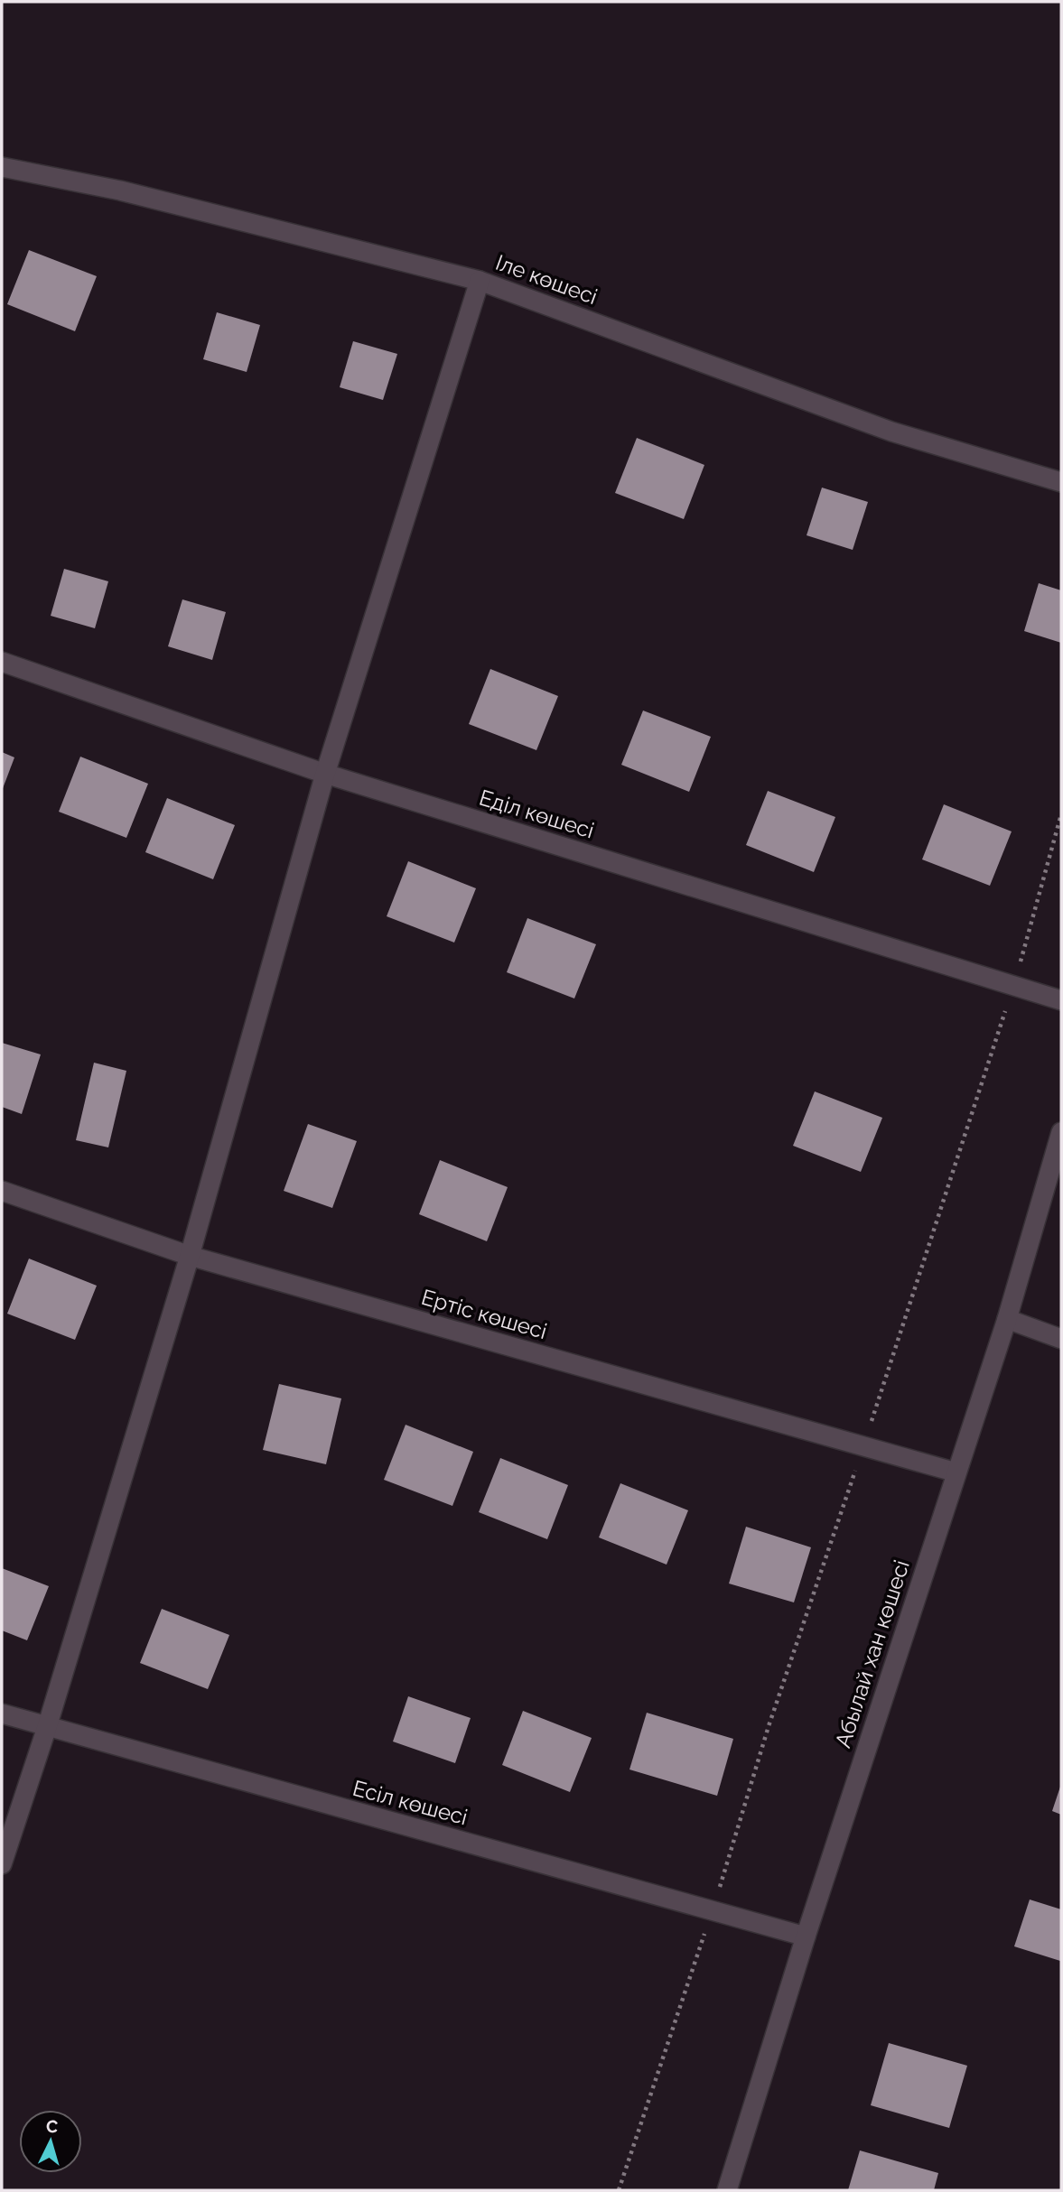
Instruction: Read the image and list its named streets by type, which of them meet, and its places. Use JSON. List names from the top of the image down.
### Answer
{
  "streets": {
    "street": [
      "Іле көшесі",
      "Еділ көшесі",
      "Ертіс көшесі",
      "Абылай хан көшесі",
      "Есіл көшесі"
    ]
  },
  "crossings": [
    ["Ертіс көшесі", "Абылай хан көшесі"],
    ["Абылай хан көшесі", "Есіл көшесі"]
  ],
  "north": "top"
}
